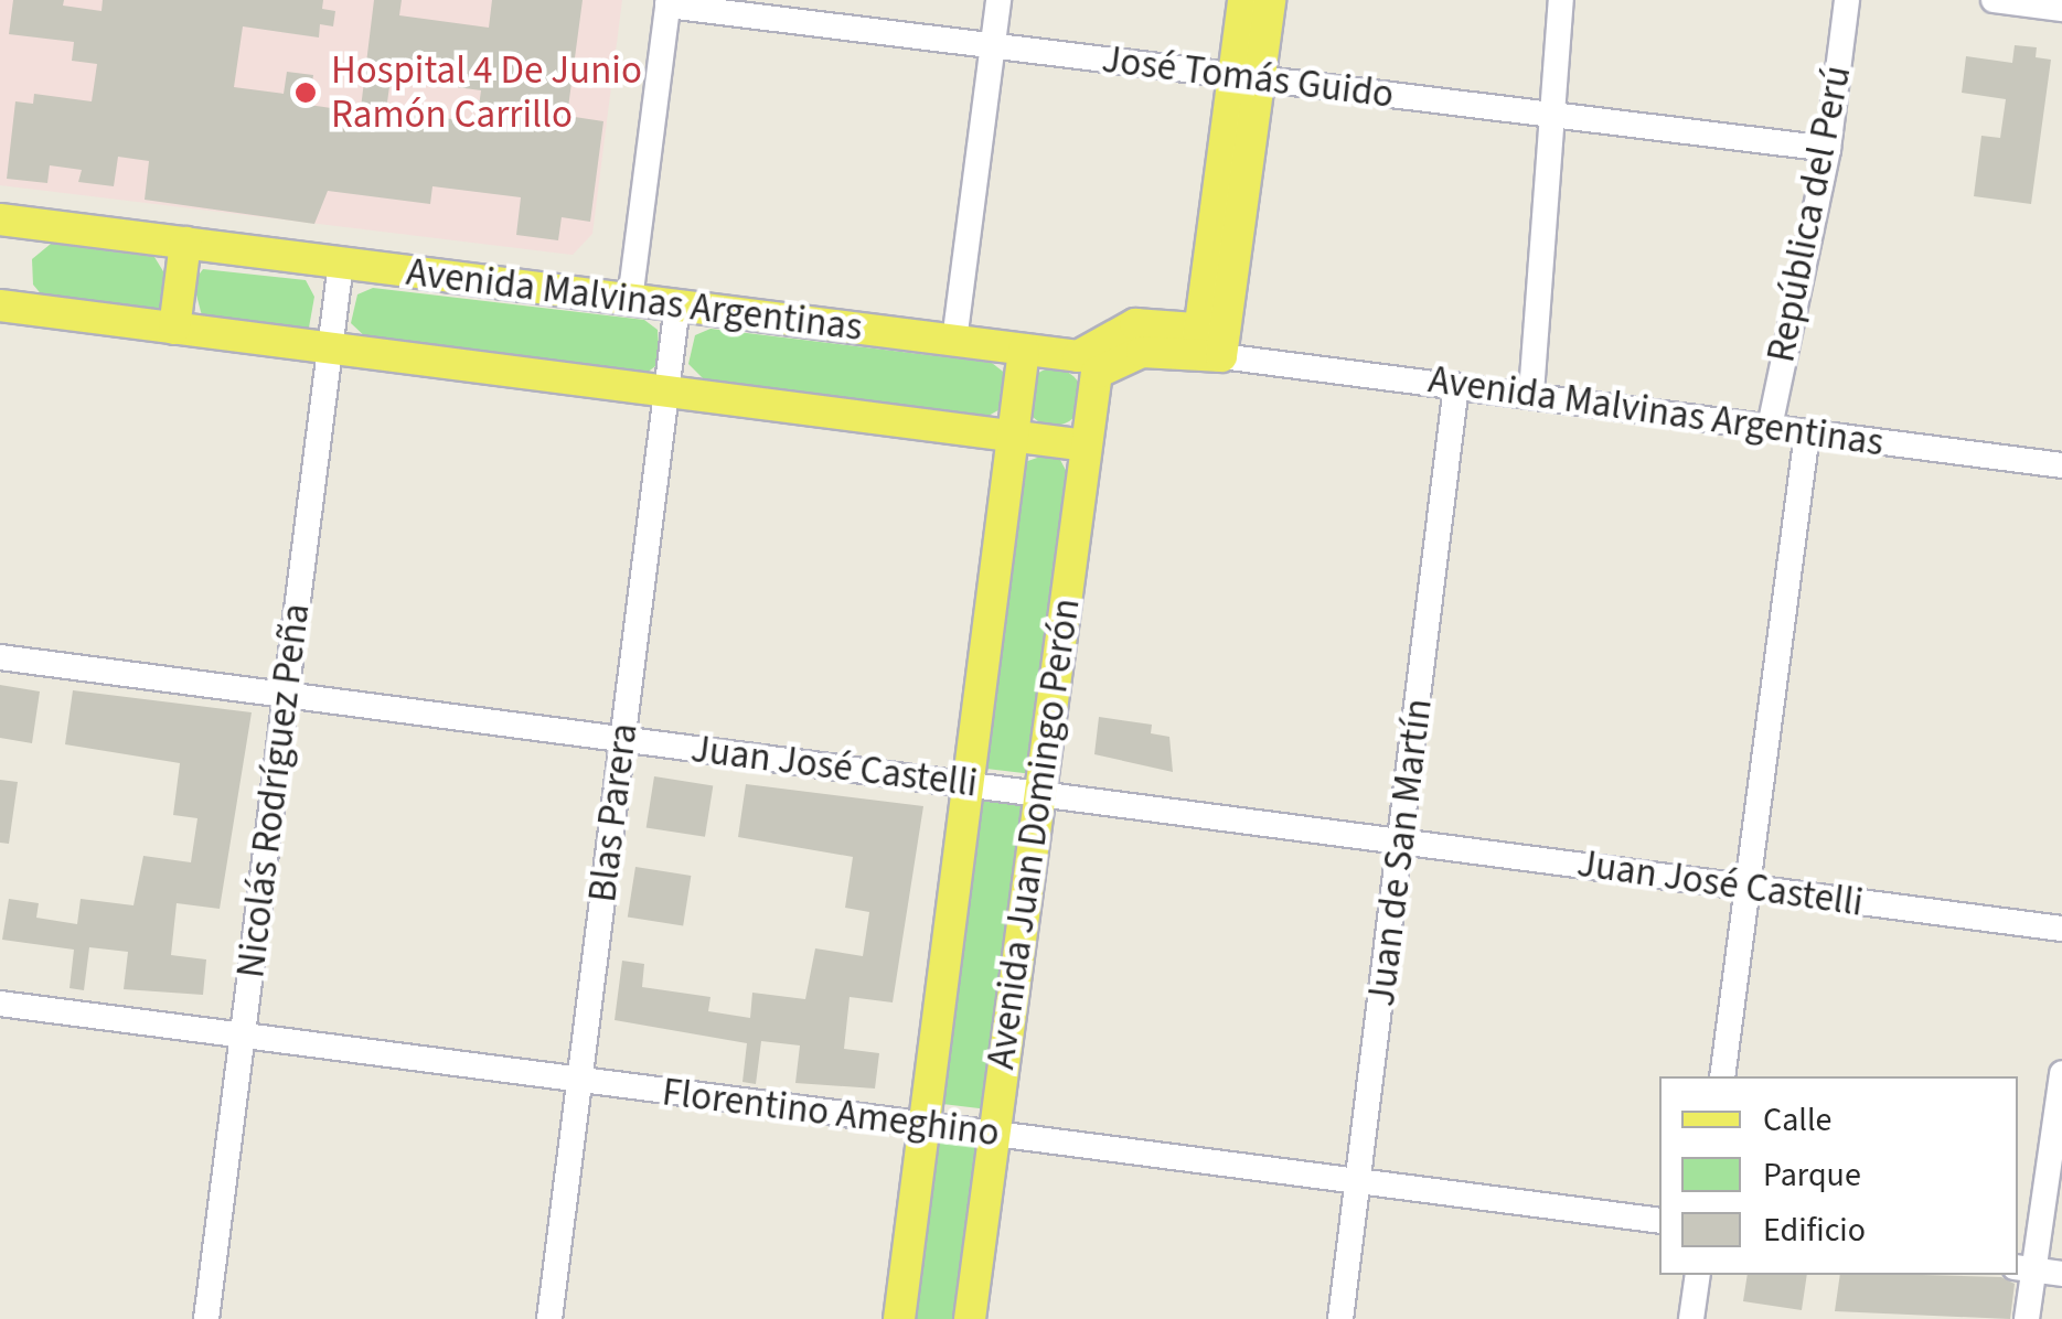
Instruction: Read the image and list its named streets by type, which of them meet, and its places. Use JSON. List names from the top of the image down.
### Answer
{
  "streets": {
    "main road": ["Avenida Malvinas Argentinas", "Avenida Juan Domingo Perón"],
    "street": [
      "José Tomás Guido",
      "República del Perú",
      "Juan José Castelli",
      "Nicolás Rodríguez Peña",
      "Blas Parera",
      "Juan de San Martín",
      "Florentino Ameghino"
    ]
  },
  "crossings": [
    ["José Tomás Guido", "República del Perú"],
    ["República del Perú", "Avenida Malvinas Argentinas"],
    ["Avenida Malvinas Argentinas", "Nicolás Rodríguez Peña"],
    ["Avenida Malvinas Argentinas", "Blas Parera"],
    ["Avenida Malvinas Argentinas", "Avenida Juan Domingo Perón"],
    ["Avenida Malvinas Argentinas", "Juan de San Martín"],
    ["Juan José Castelli", "Nicolás Rodríguez Peña"],
    ["Juan José Castelli", "Blas Parera"],
    ["Juan José Castelli", "Avenida Juan Domingo Perón"],
    ["Juan José Castelli", "Juan de San Martín"],
    ["Nicolás Rodríguez Peña", "Florentino Ameghino"],
    ["Blas Parera", "Florentino Ameghino"],
    ["Avenida Juan Domingo Perón", "Florentino Ameghino"],
    ["Juan de San Martín", "Florentino Ameghino"]
  ],
  "places": ["Hospital 4 De Junio Ramón Carrillo"],
  "legend": ["Calle", "Parque", "Edificio"]
}
